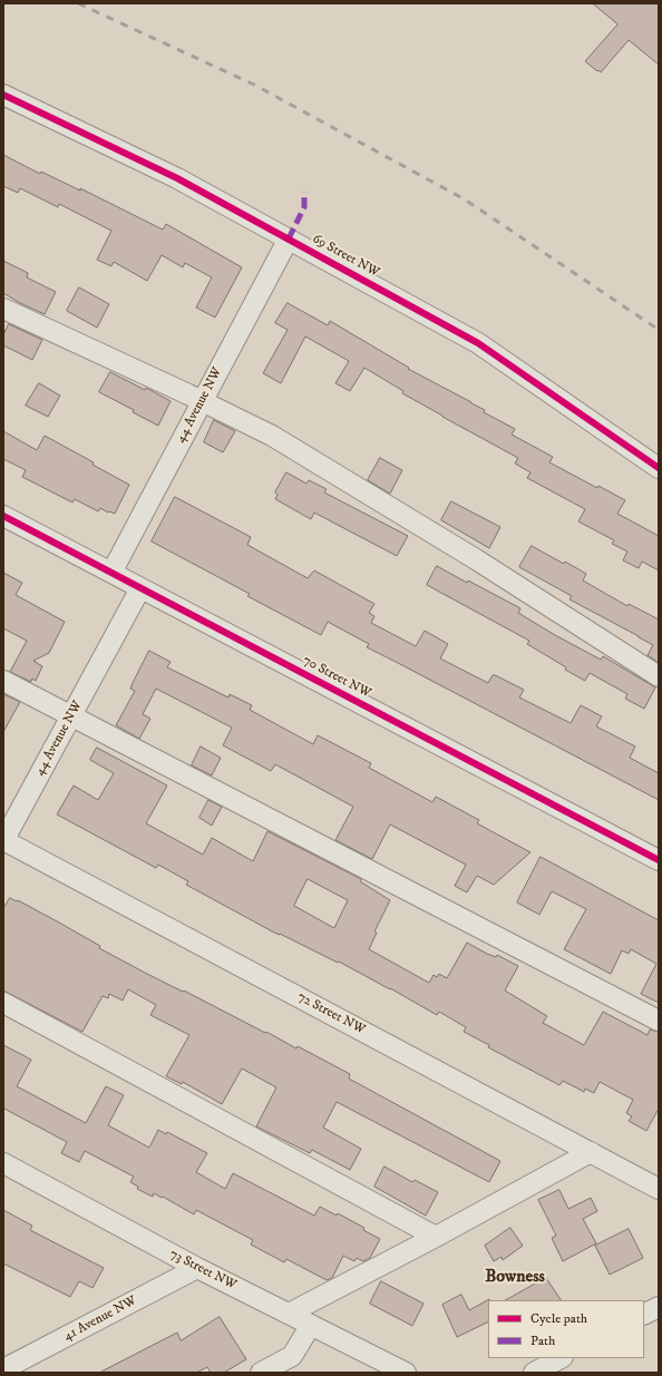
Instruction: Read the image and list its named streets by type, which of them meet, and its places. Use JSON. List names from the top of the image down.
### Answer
{
  "streets": {
    "street": [
      "69 Street NW",
      "44 Avenue NW",
      "70 Street NW",
      "72 Street NW",
      "73 Street NW",
      "41 Avenue NW"
    ]
  },
  "crossings": [
    ["69 Street NW", "44 Avenue NW"],
    ["44 Avenue NW", "70 Street NW"],
    ["44 Avenue NW", "72 Street NW"],
    ["73 Street NW", "41 Avenue NW"]
  ],
  "districts": ["Bowness"],
  "legend": ["Cycle path", "Path"]
}
